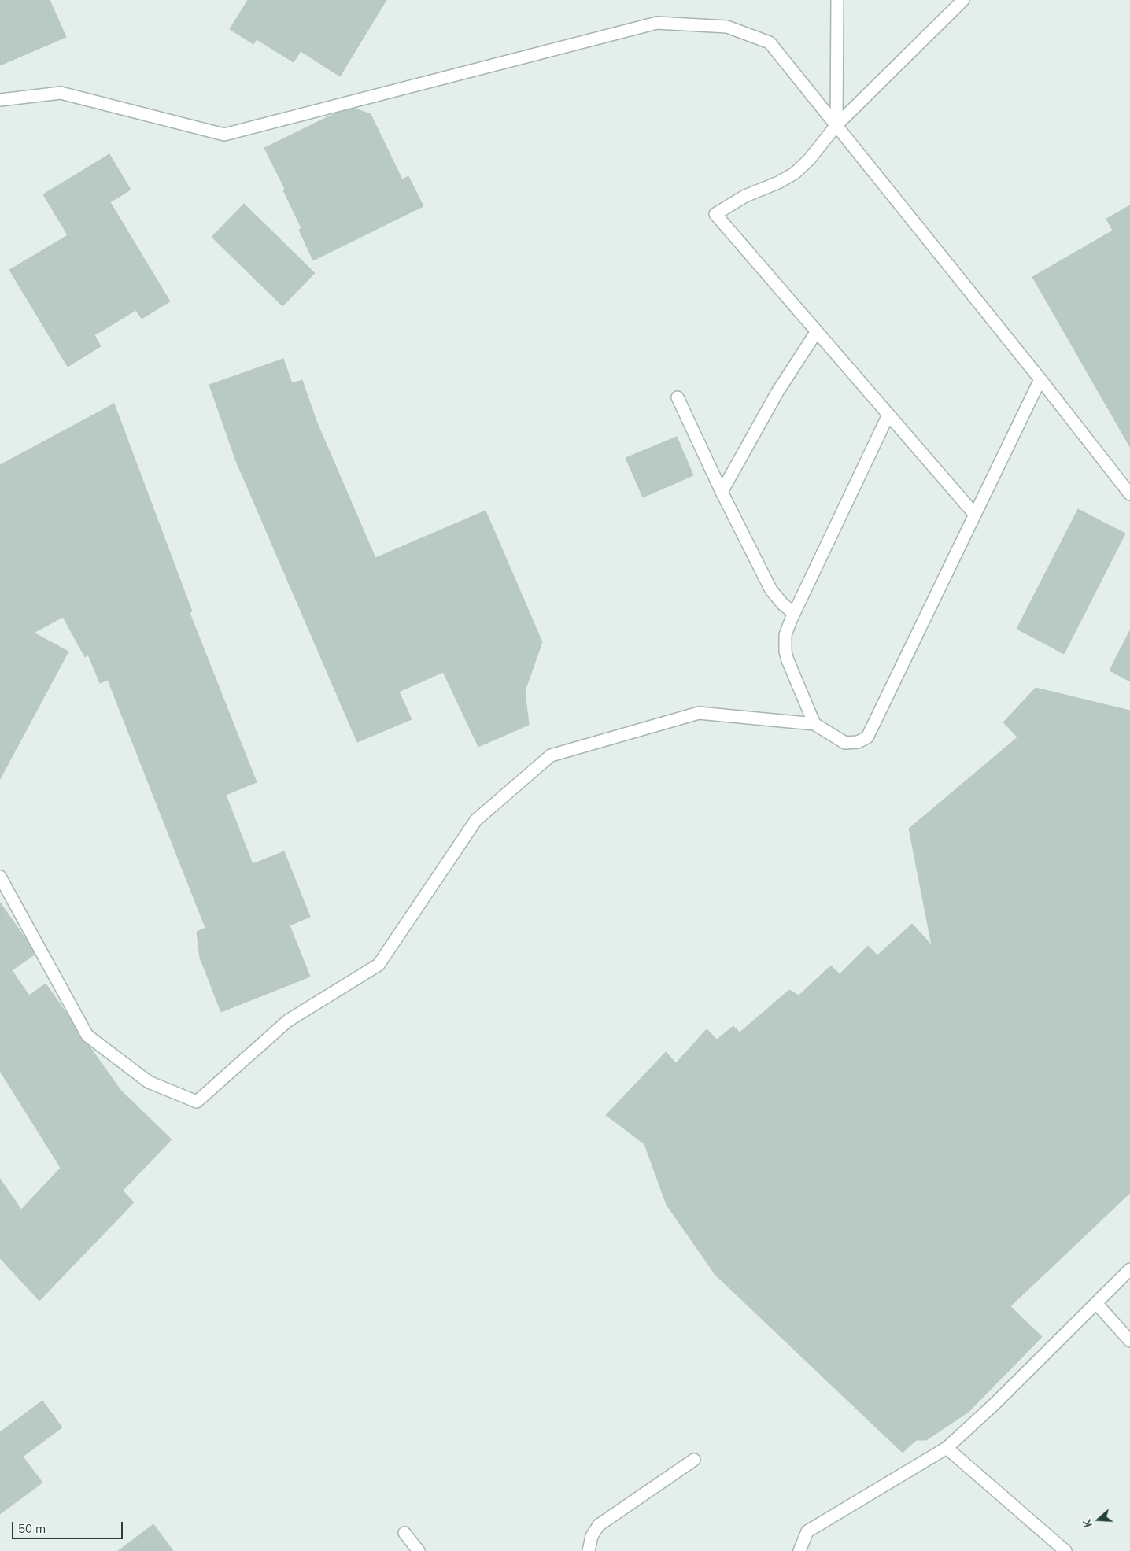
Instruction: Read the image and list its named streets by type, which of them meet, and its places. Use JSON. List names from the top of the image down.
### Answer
{
  "scale_bar": "50 m",
  "north": "left"
}
